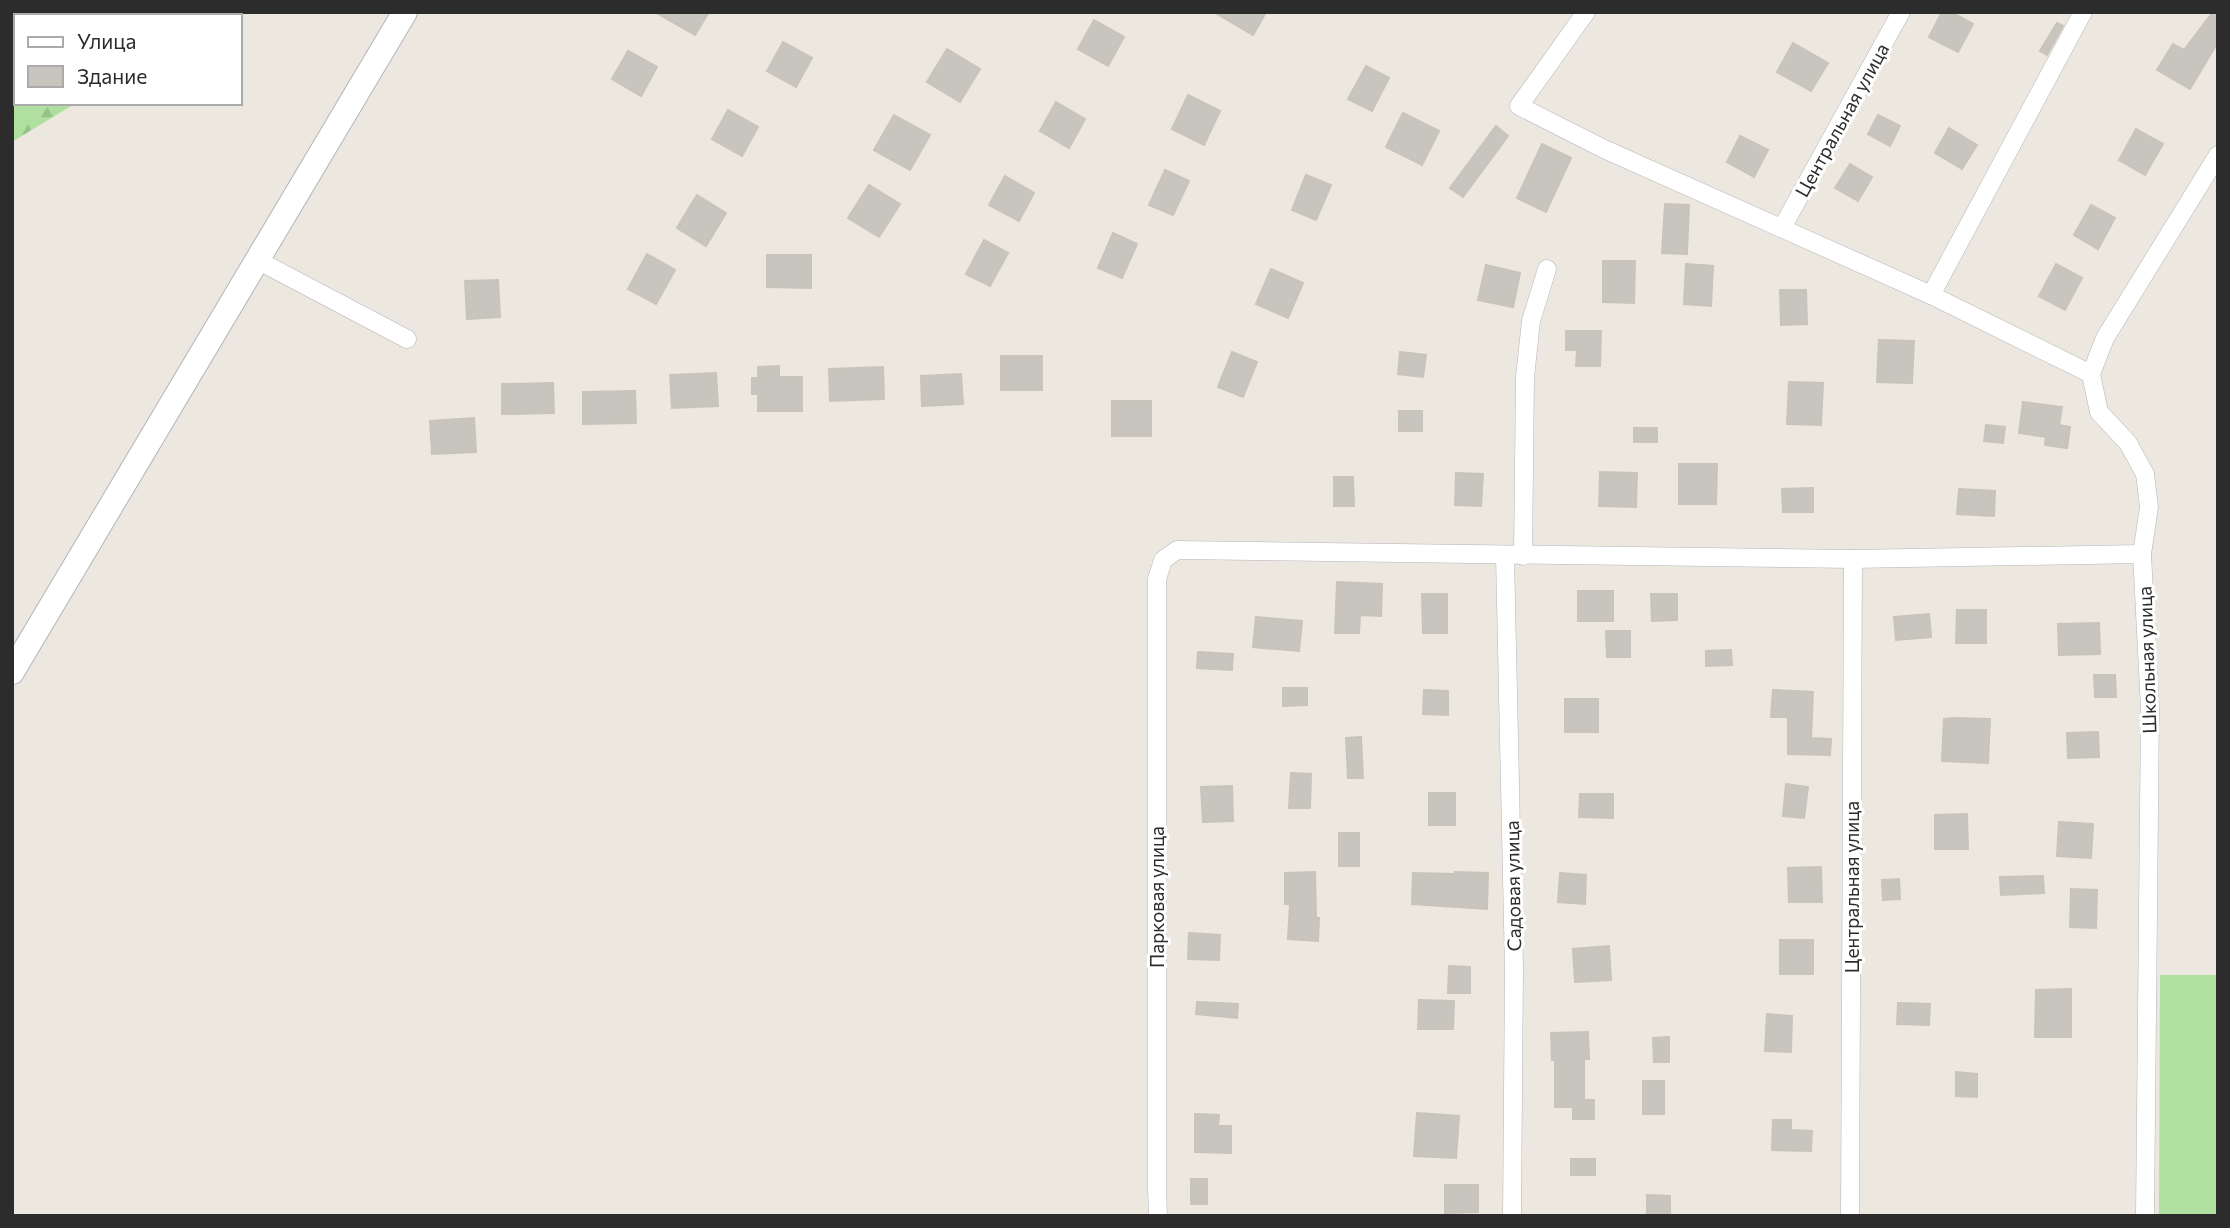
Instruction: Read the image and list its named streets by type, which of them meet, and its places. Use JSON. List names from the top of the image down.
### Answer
{
  "streets": {
    "street": [
      "Центральная улица",
      "Школьная улица",
      "Садовая улица",
      "Парковая улица"
    ]
  },
  "crossings": [
    ["Садовая улица", "Парковая улица"]
  ],
  "legend": ["Улица", "Здание"]
}
